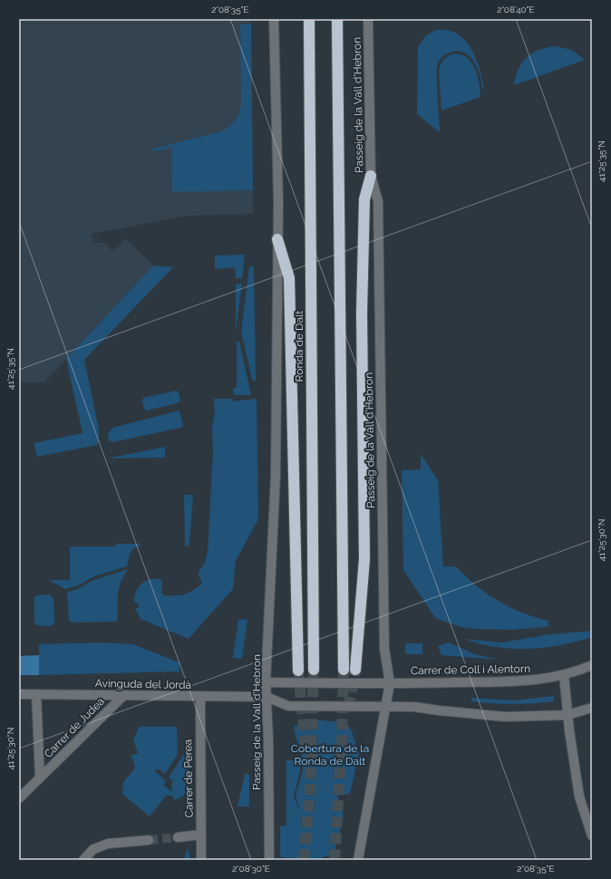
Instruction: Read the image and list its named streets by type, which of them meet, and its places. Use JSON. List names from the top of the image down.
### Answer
{
  "streets": {
    "highway": ["Ronda de Dalt"],
    "street": [
      "Passeig de la Vall d'Hebron",
      "Carrer de Coll i Alentorn",
      "Avinguda del Jordà",
      "Carrer de Judea",
      "Carrer de Perea"
    ]
  },
  "crossings": [
    ["Passeig de la Vall d'Hebron", "Carrer de Coll i Alentorn"],
    ["Passeig de la Vall d'Hebron", "Avinguda del Jordà"],
    ["Avinguda del Jordà", "Carrer de Judea"],
    ["Avinguda del Jordà", "Carrer de Perea"]
  ],
  "parks": ["Cobertura de la Ronda de Dalt"],
  "coordinates": [
    "2°08'35\"E",
    "2°08'40\"E",
    "41°25'35\"N",
    "41°25'30\"N",
    "2°08'30\"E"
  ]
}
